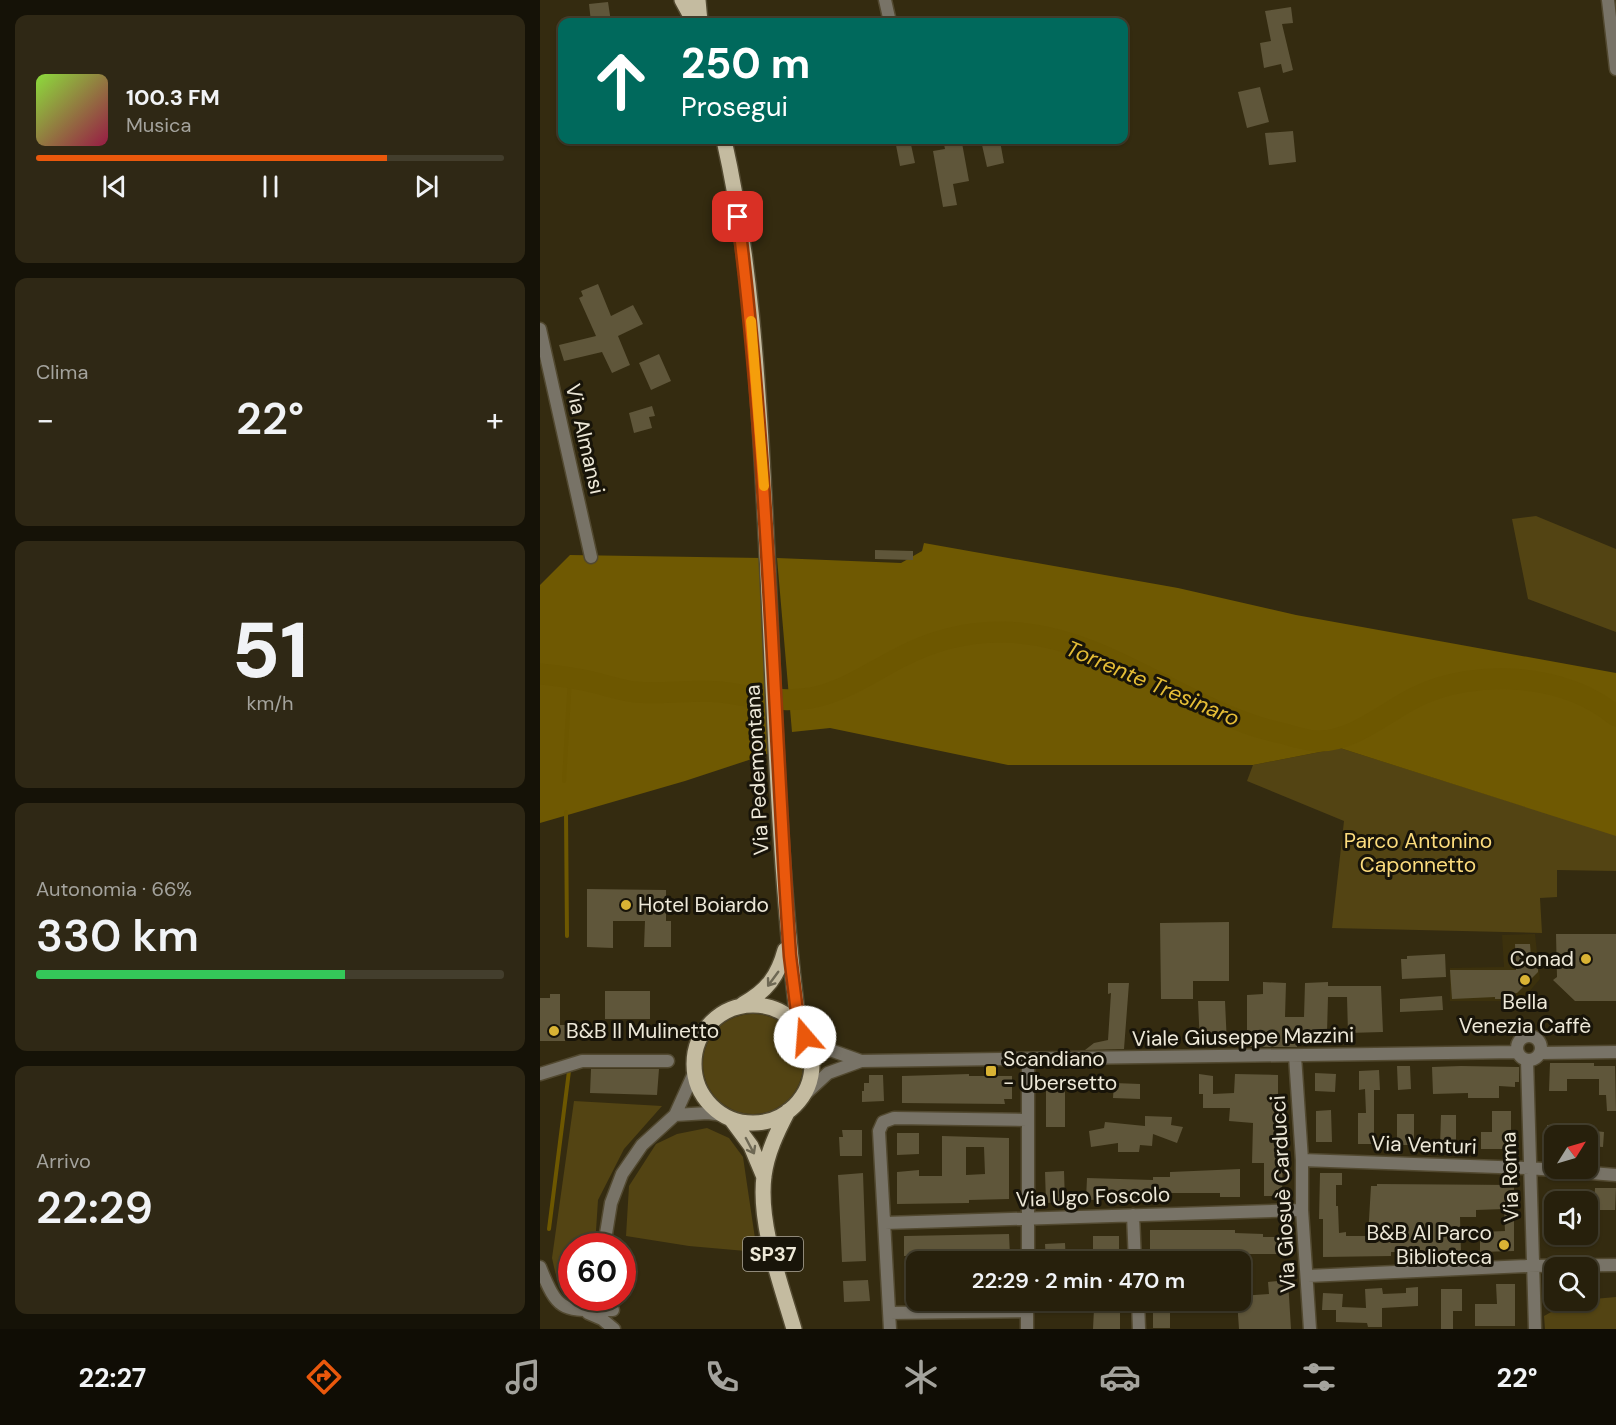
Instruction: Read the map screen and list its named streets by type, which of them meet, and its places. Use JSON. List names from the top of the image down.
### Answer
{
  "streets": {
    "main road": ["Via Pedemontana", "SP37"],
    "street": [
      "Via Almansi",
      "Viale Giuseppe Mazzini",
      "Via Venturi",
      "Via Roma",
      "Via Giosuè Carducci",
      "Via Ugo Foscolo"
    ]
  },
  "crossings": [
    ["Via Pedemontana", "Viale Giuseppe Mazzini"],
    ["Viale Giuseppe Mazzini", "Via Roma"],
    ["Viale Giuseppe Mazzini", "Via Giosuè Carducci"],
    ["Via Venturi", "Via Roma"],
    ["Via Venturi", "Via Giosuè Carducci"],
    ["Via Giosuè Carducci", "Via Ugo Foscolo"]
  ],
  "water": ["Torrente Tresinaro"],
  "parks": ["Parco Antonino Caponnetto"],
  "places": {
    "other": [
      "Hotel Boiardo",
      "Conad",
      "Bella Venezia Caffè",
      "B&B Il Mulinetto",
      "B&B Al Parco Biblioteca"
    ],
    "transit": ["Scandiano - Ubersetto"]
  },
  "north": "top right",
  "page": {
    "turn": ["250 m", "Prosegui"],
    "song": ["100.3 FM", "Musica"],
    "tile": [
      "Clima",
      ["51", "km/h"],
      ["Autonomia · 66%", "330 km"],
      ["Arrivo", "22:29"]
    ],
    "heat": ["−", "22°", "+"],
    "limit": "60",
    "trip": "22:29 · 2 min · 470 m",
    "tabs": ["22:27", "22°"]
  }
}
